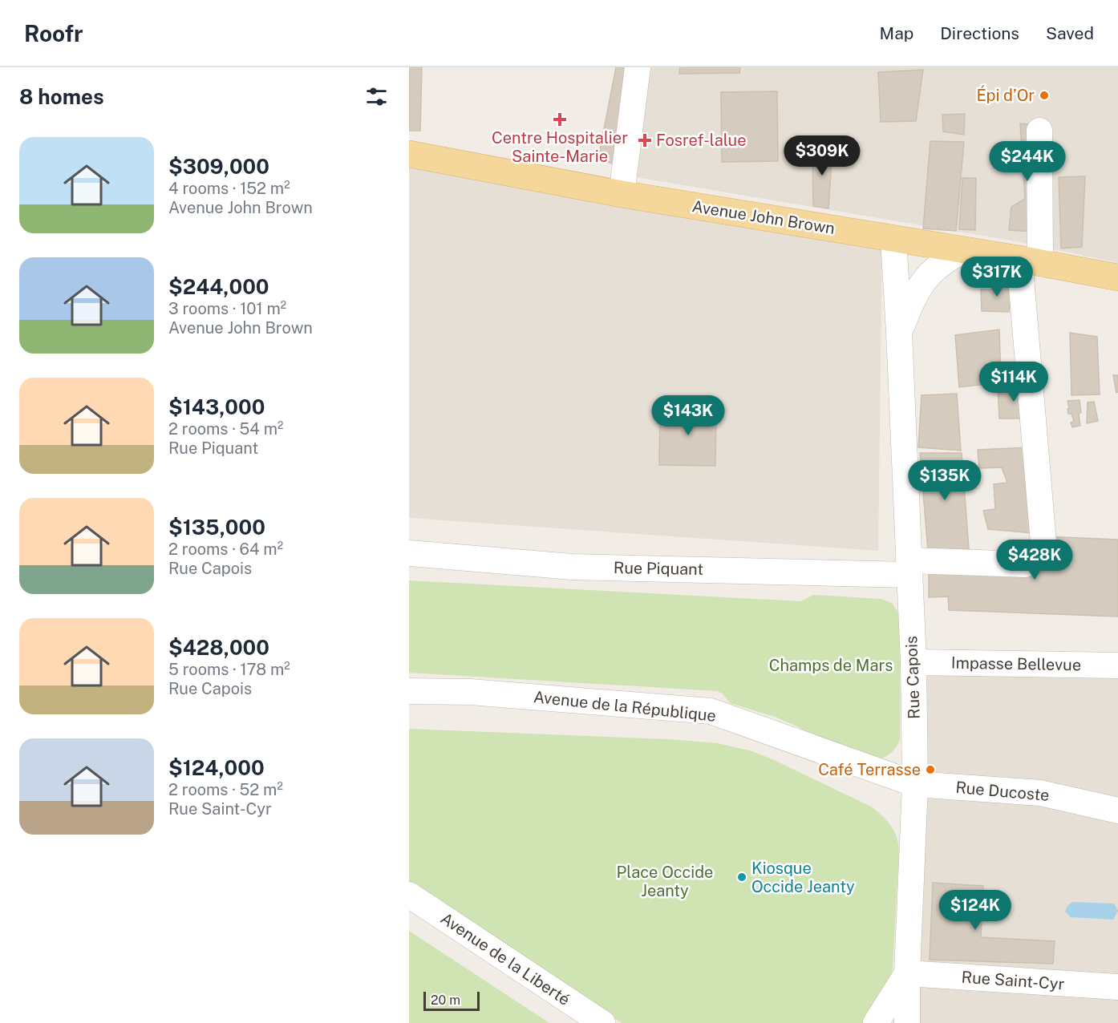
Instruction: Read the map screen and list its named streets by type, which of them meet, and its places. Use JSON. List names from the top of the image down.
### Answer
{
  "streets": {
    "main road": ["Avenue John Brown"],
    "street": [
      "Rue Piquant",
      "Impasse Bellevue",
      "Rue Capois",
      "Avenue de la République",
      "Rue Ducoste",
      "Avenue de la Liberté",
      "Rue Saint-Cyr"
    ]
  },
  "crossings": [
    ["Avenue John Brown", "Rue Piquant"],
    ["Avenue John Brown", "Rue Capois"],
    ["Rue Piquant", "Rue Capois"],
    ["Impasse Bellevue", "Rue Capois"],
    ["Rue Capois", "Avenue de la République"],
    ["Rue Capois", "Rue Ducoste"],
    ["Rue Capois", "Rue Saint-Cyr"],
    ["Avenue de la République", "Rue Ducoste"]
  ],
  "parks": ["Champs de Mars", "Place Occide Jeanty"],
  "places": {
    "other": ["Épi d’Or", "Café Terrasse", "Kiosque Occide Jeanty"],
    "health": ["Centre Hospitalier Sainte-Marie", "Fosref-lalue"]
  },
  "scale_bar": "20 m",
  "page": {
    "header": "Roofr",
    "nav": ["Map", "Directions", "Saved"],
    "heading": "8 homes",
    "list": [
      {
        "name": "$309,000",
        "note": "4 rooms · 152 m² · Avenue John Brown"
      },
      {
        "name": "$244,000",
        "note": "3 rooms · 101 m² · Avenue John Brown"
      },
      {
        "name": "$143,000",
        "note": "2 rooms · 54 m² · Rue Piquant"
      },
      {
        "name": "$135,000",
        "note": "2 rooms · 64 m² · Rue Capois"
      },
      {
        "name": "$428,000",
        "note": "5 rooms · 178 m² · Rue Capois"
      },
      {
        "name": "$124,000",
        "note": "2 rooms · 52 m² · Rue Saint-Cyr"
      }
    ],
    "price": [
      "$309K",
      "$244K",
      "$317K",
      "$114K",
      "$143K",
      "$135K",
      "$428K",
      "$124K"
    ],
    "scale": "20 m"
  }
}
